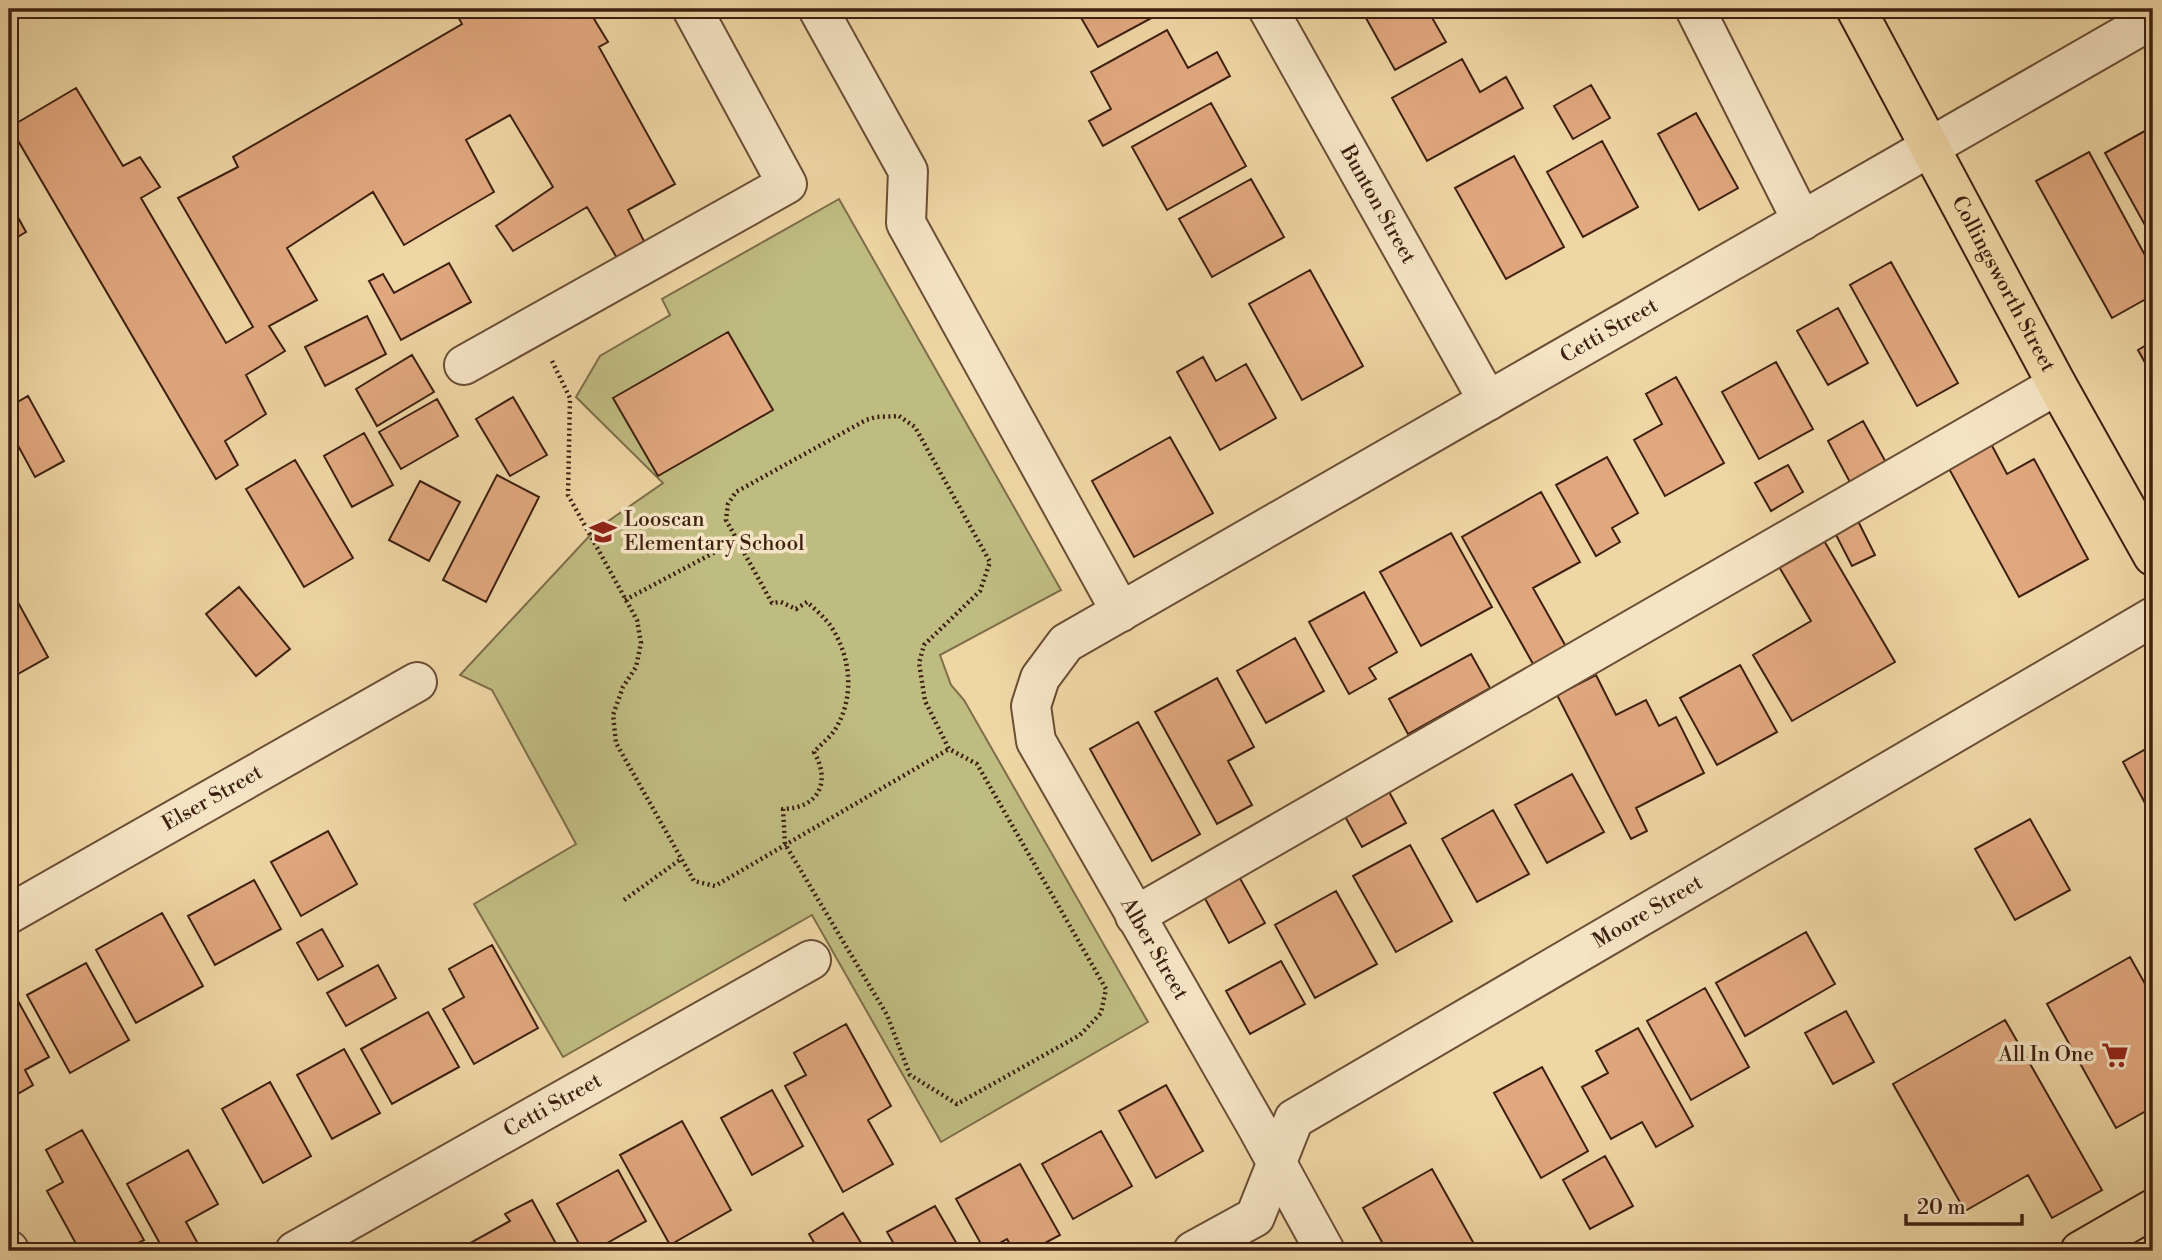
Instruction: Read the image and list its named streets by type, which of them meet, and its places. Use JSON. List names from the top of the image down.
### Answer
{
  "streets": {
    "main road": ["Collingsworth Street"],
    "street": [
      "Bunton Street",
      "Cetti Street",
      "Elser Street",
      "Moore Street",
      "Alber Street"
    ]
  },
  "crossings": [
    ["Bunton Street", "Cetti Street"],
    ["Collingsworth Street", "Cetti Street"],
    ["Cetti Street", "Alber Street"],
    ["Moore Street", "Alber Street"]
  ],
  "places": {
    "school or university": ["Looscan Elementary School"],
    "supermarket": ["All In One"]
  },
  "scale_bar": "20 m"
}
